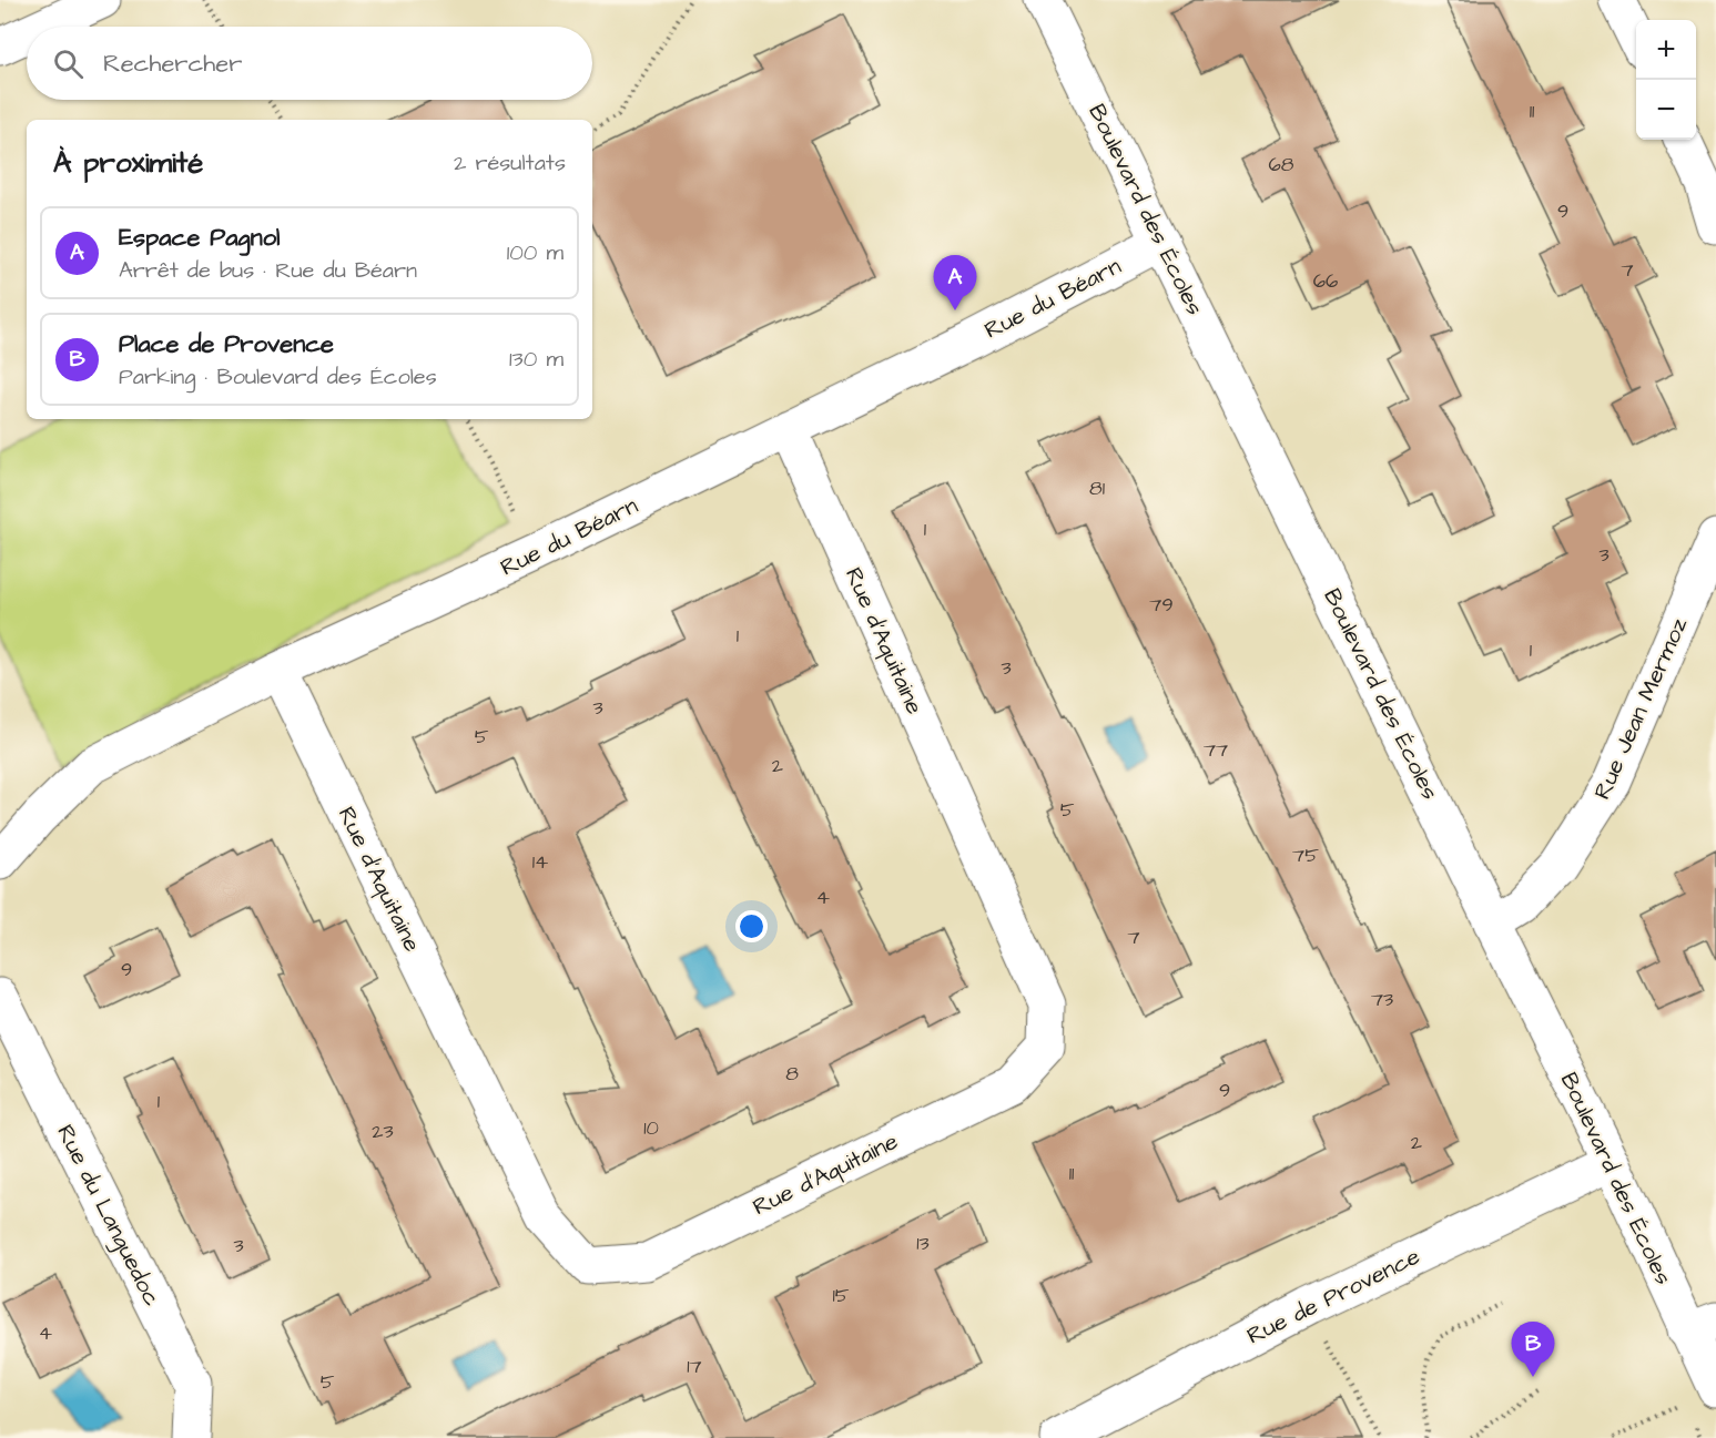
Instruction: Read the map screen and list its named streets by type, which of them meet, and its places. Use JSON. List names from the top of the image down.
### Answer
{
  "streets": {
    "street": [
      "Boulevard des Écoles",
      "Rue du Béarn",
      "Rue d'Aquitaine",
      "Rue Jean Mermoz",
      "Rue du Languedoc",
      "Rue de Provence"
    ]
  },
  "crossings": [
    ["Boulevard des Écoles", "Rue du Béarn"],
    ["Boulevard des Écoles", "Rue Jean Mermoz"],
    ["Boulevard des Écoles", "Rue de Provence"],
    ["Rue du Béarn", "Rue d'Aquitaine"]
  ],
  "house_numbers": [
    "11",
    "68",
    "9",
    "7",
    "66",
    "81",
    "1",
    "3",
    "79",
    "1",
    "1",
    "3",
    "3",
    "5",
    "77",
    "2",
    "5",
    "75",
    "14",
    "4",
    "7",
    "9",
    "73",
    "8",
    "9",
    "1",
    "10",
    "23",
    "2",
    "11",
    "13",
    "3",
    "15",
    "4",
    "17",
    "5"
  ],
  "page": {
    "map_buttons": ["+", "−"],
    "search": "Rechercher",
    "heading": ["À proximité", "2 résultats"],
    "list": [
      {
        "mark": "A",
        "name": "Espace Pagnol",
        "note": "Arrêt de bus · Rue du Béarn",
        "value": "100 m"
      },
      {
        "mark": "B",
        "name": "Place de Provence",
        "note": "Parking · Boulevard des Écoles",
        "value": "130 m"
      }
    ],
    "pins": ["A", "B"]
  }
}
